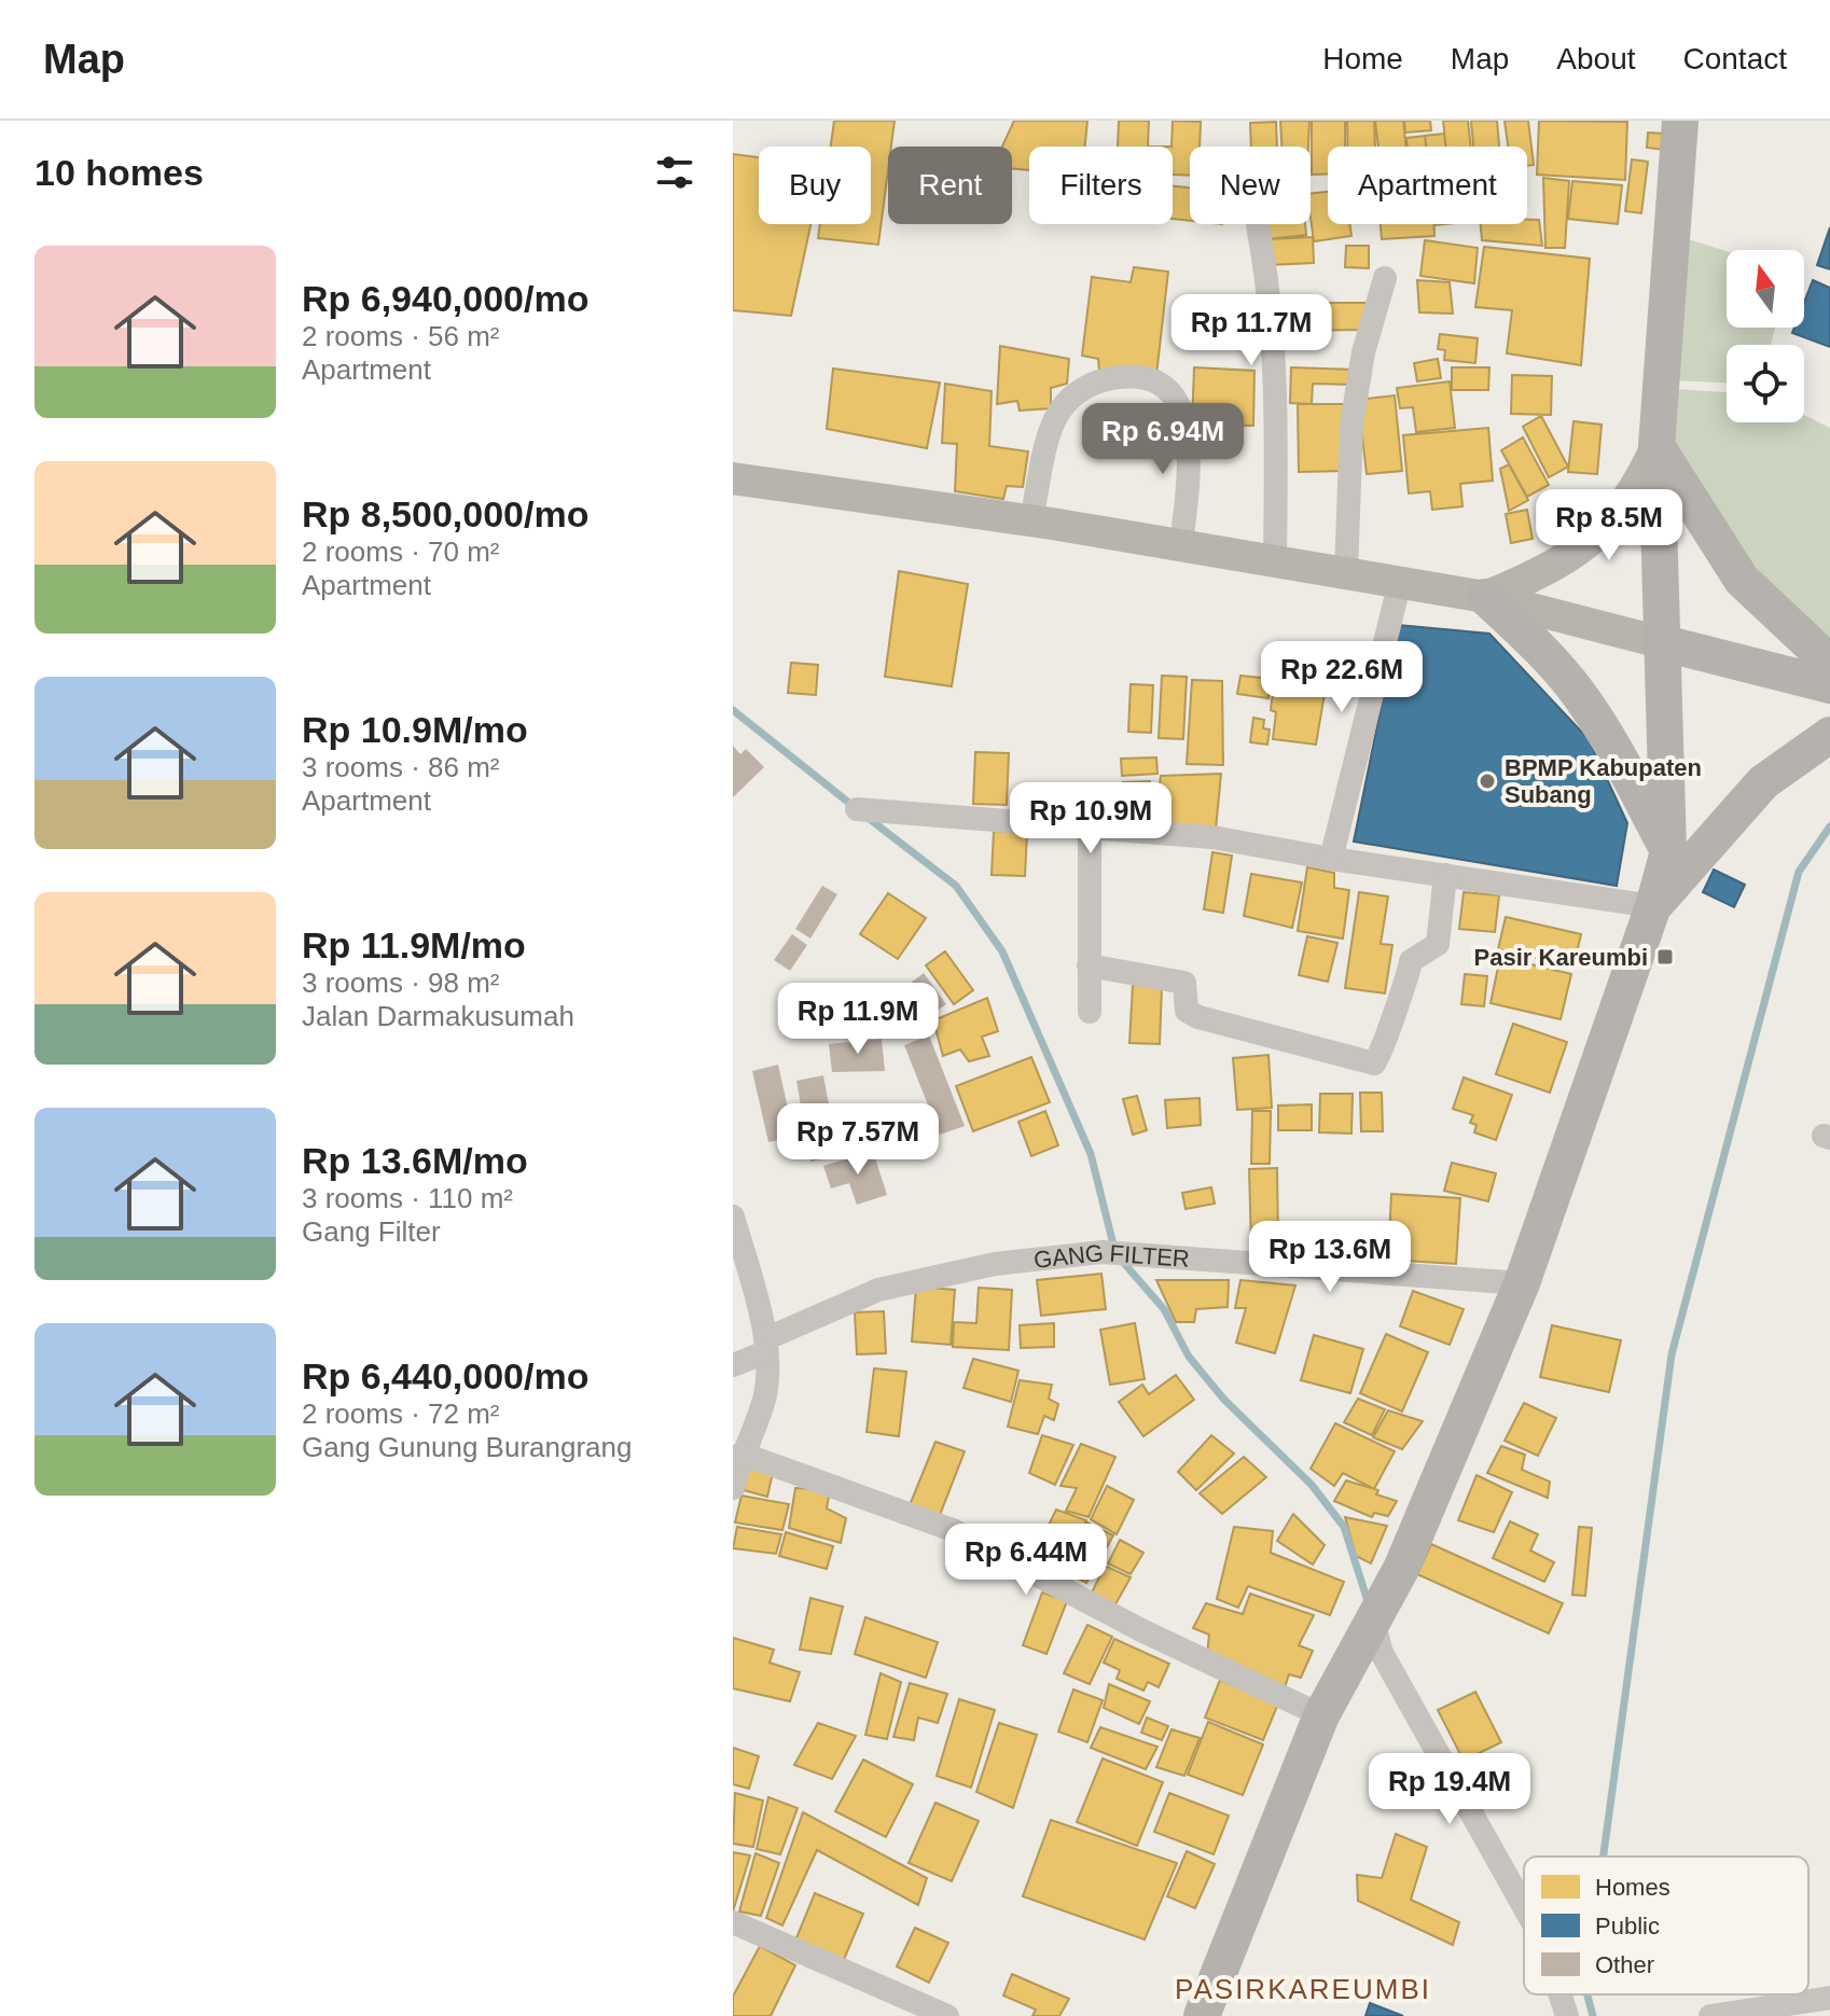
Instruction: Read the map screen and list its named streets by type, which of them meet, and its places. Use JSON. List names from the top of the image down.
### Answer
{
  "streets": {
    "street": ["GANG FILTER"]
  },
  "districts": ["PASIRKAREUMBI"],
  "places": {
    "other": ["BPMP Kabupaten Subang"],
    "transit": ["Pasir Kareumbi"]
  },
  "legend": ["Homes", "Public", "Other"],
  "north": "top",
  "page": {
    "header": "Map",
    "nav": [
      "Home",
      "Map",
      "About",
      "Contact"
    ],
    "heading": "10 homes",
    "chip": [
      "Buy",
      "Rent",
      "Filters",
      "New",
      "Apartment"
    ],
    "list": [
      {
        "name": "Rp 6,940,000/mo",
        "note": "2 rooms · 56 m² · Apartment"
      },
      {
        "name": "Rp 8,500,000/mo",
        "note": "2 rooms · 70 m² · Apartment"
      },
      {
        "name": "Rp 10.9M/mo",
        "note": "3 rooms · 86 m² · Apartment"
      },
      {
        "name": "Rp 11.9M/mo",
        "note": "3 rooms · 98 m² · Jalan Darmakusumah"
      },
      {
        "name": "Rp 13.6M/mo",
        "note": "3 rooms · 110 m² · Gang Filter"
      },
      {
        "name": "Rp 6,440,000/mo",
        "note": "2 rooms · 72 m² · Gang Gunung Burangrang"
      }
    ],
    "price": [
      "Rp 11.7M",
      "Rp 6.94M",
      "Rp 8.5M",
      "Rp 22.6M",
      "Rp 10.9M",
      "Rp 11.9M",
      "Rp 7.57M",
      "Rp 13.6M",
      "Rp 6.44M",
      "Rp 19.4M"
    ]
  }
}
